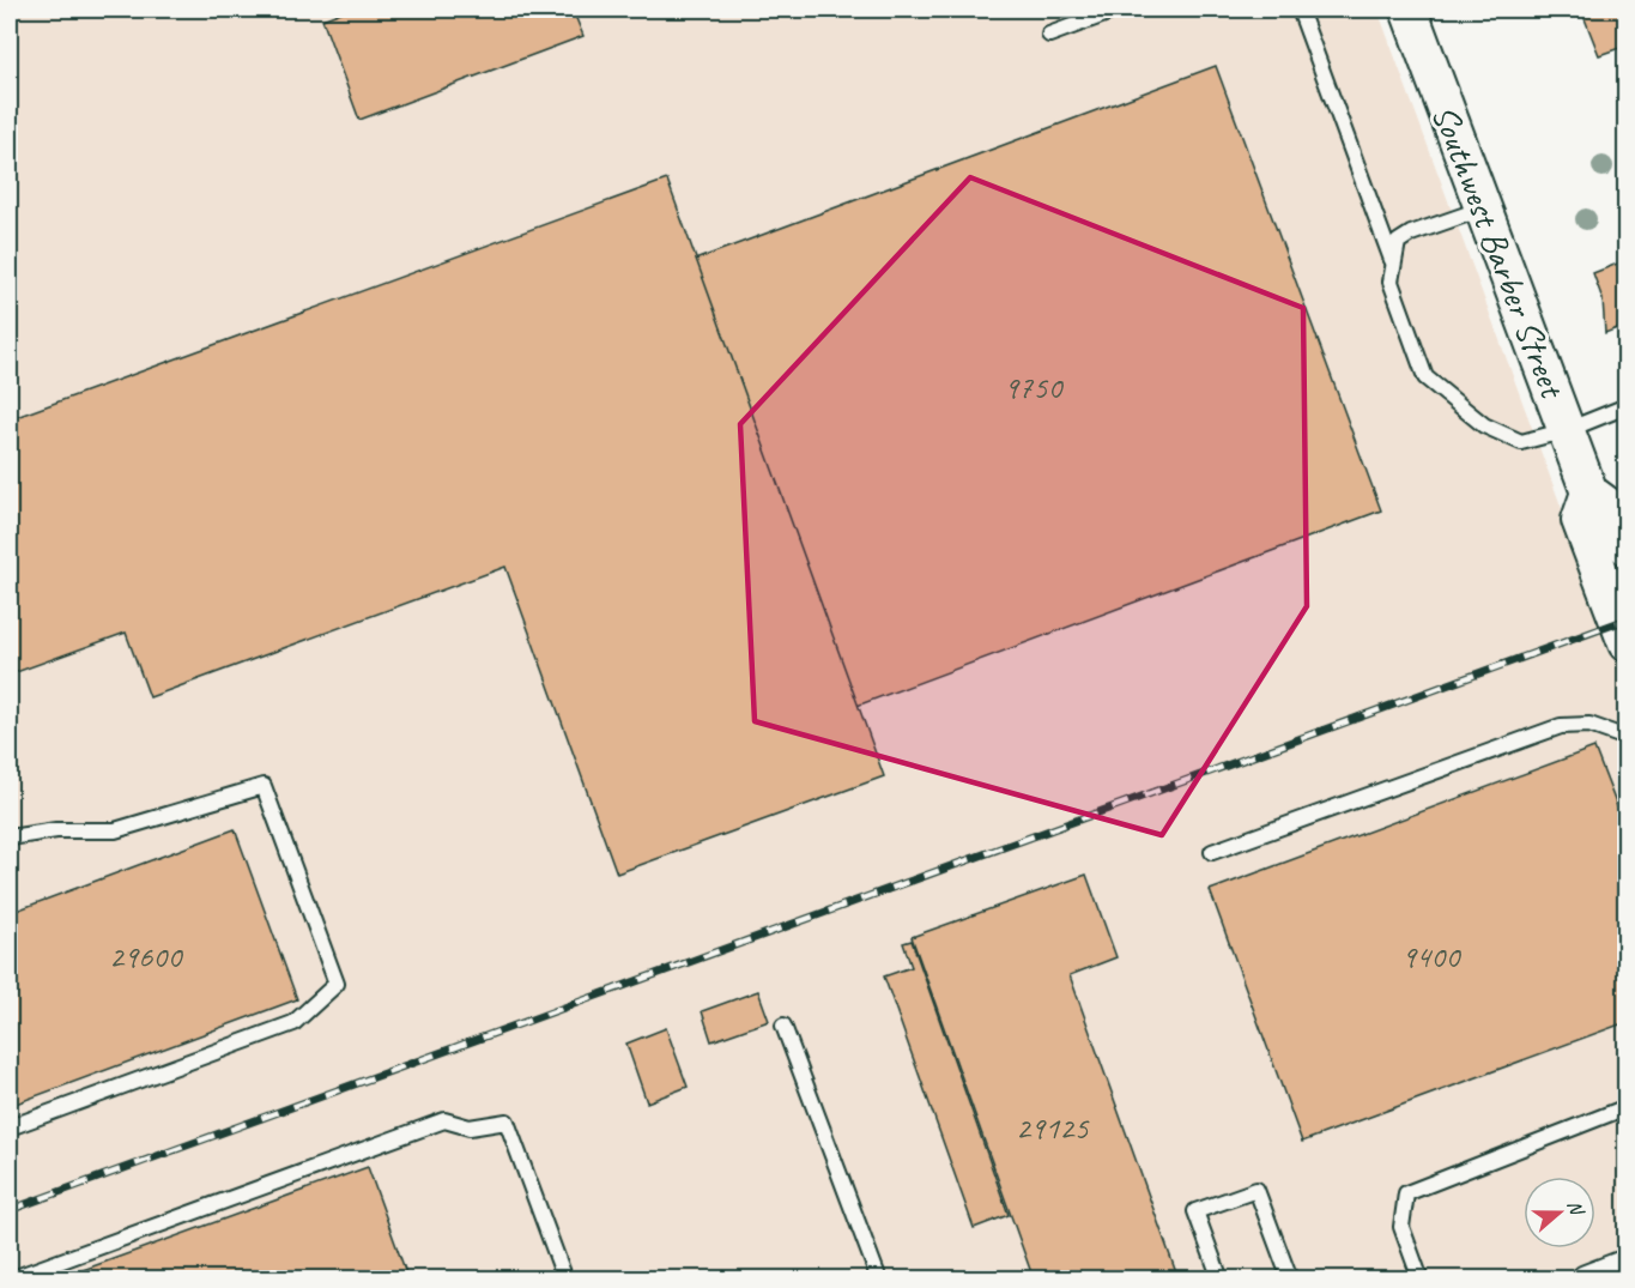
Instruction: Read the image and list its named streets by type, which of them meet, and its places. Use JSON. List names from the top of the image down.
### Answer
{
  "streets": {
    "street": ["Southwest Barber Street"]
  },
  "house_numbers": [
    "9750",
    "29600",
    "9400",
    "29125"
  ],
  "north": "right"
}
